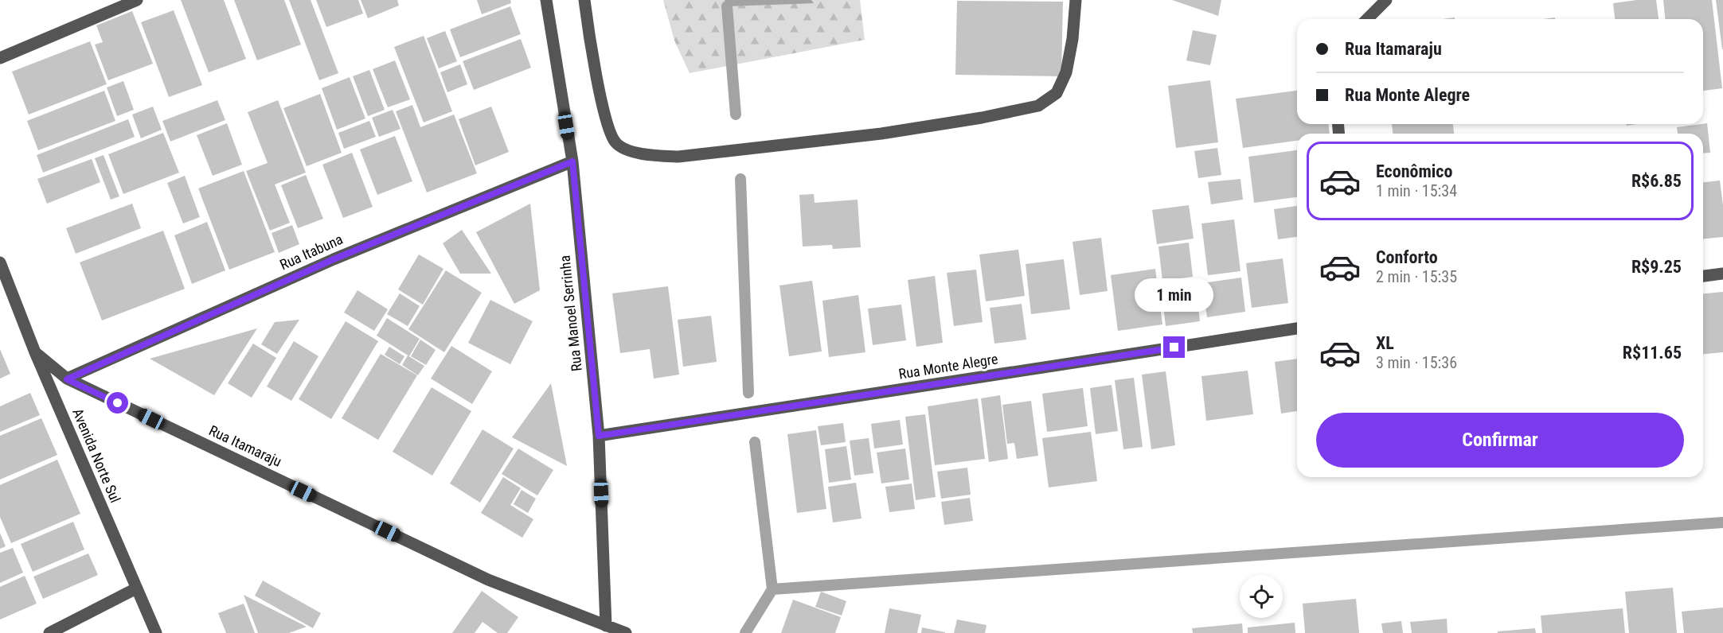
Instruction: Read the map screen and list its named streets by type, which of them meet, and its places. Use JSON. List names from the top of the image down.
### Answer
{
  "streets": {
    "street": [
      "Rua Itabuna",
      "Rua Manoel Serrinha",
      "Rua Monte Alegre",
      "Rua Itamaraju",
      "Avenida Norte Sul"
    ]
  },
  "crossings": [
    ["Rua Itabuna", "Rua Manoel Serrinha"],
    ["Rua Itabuna", "Rua Itamaraju"],
    ["Rua Manoel Serrinha", "Rua Monte Alegre"],
    ["Rua Manoel Serrinha", "Rua Itamaraju"],
    ["Rua Itamaraju", "Avenida Norte Sul"]
  ],
  "page": {
    "banner": ["Rua Itamaraju", "Rua Monte Alegre"],
    "list": [
      {
        "name": "Econômico",
        "note": "1 min · 15:34",
        "value": "R$6.85"
      },
      {
        "name": "Conforto",
        "note": "2 min · 15:35",
        "value": "R$9.25"
      },
      {
        "name": "XL",
        "note": "3 min · 15:36",
        "value": "R$11.65"
      }
    ],
    "bubble": "1 min",
    "buttons": "Confirmar"
  }
}
